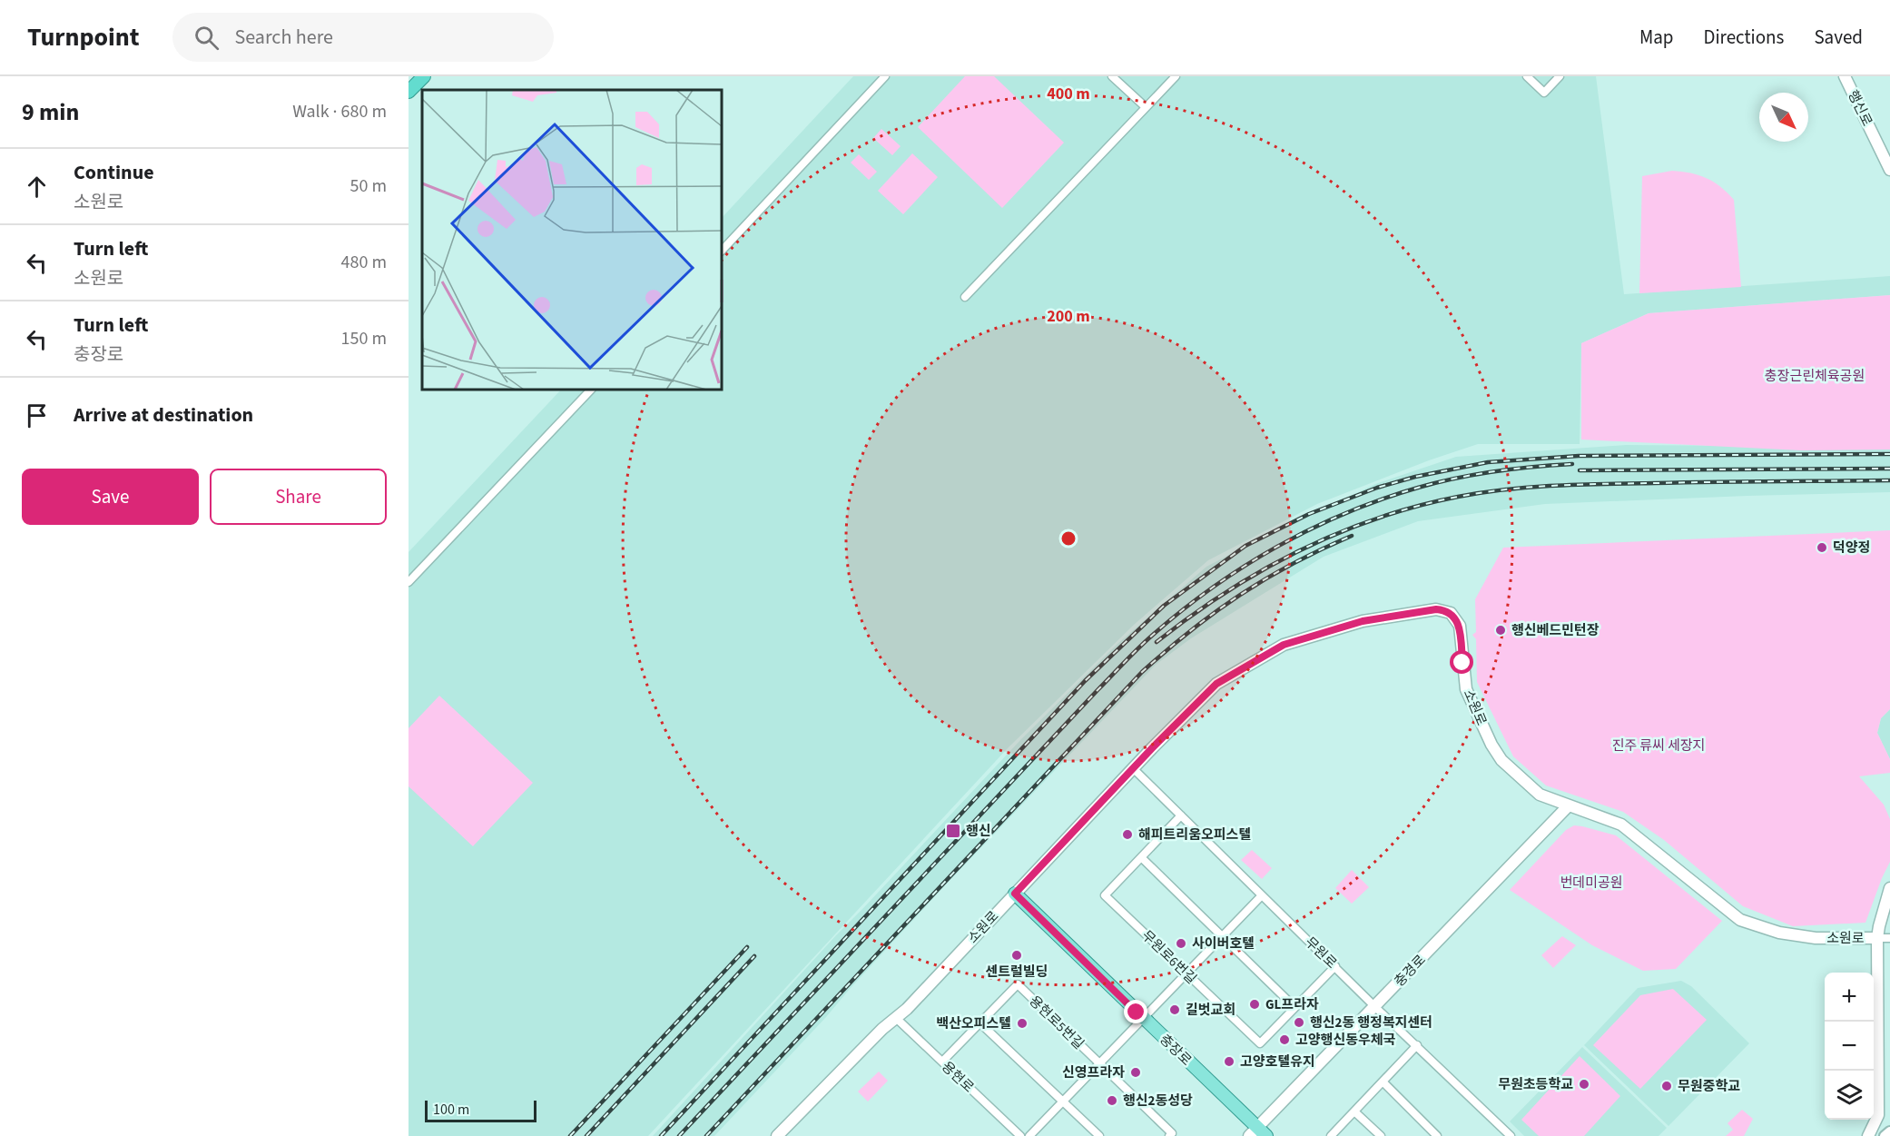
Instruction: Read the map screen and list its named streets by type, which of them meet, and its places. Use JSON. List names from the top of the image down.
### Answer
{
  "streets": {
    "main road": [
      "행신로",
      "소원로",
      "충경로",
      "충장로"
    ],
    "street": [
      "무원로",
      "무원로6번길",
      "용현로5번길",
      "용현로"
    ]
  },
  "crossings": [
    ["소원로", "무원로"],
    ["소원로", "충경로"],
    ["소원로", "충장로"],
    ["소원로", "용현로"],
    ["무원로", "무원로6번길"],
    ["무원로", "충경로"],
    ["충경로", "충장로"],
    ["용현로5번길", "용현로"]
  ],
  "parks": ["충장근린체육공원", "진주 류씨 세장지", "번데미공원"],
  "places": {
    "other": [
      "덕양정",
      "행신베드민턴장",
      "해피트리움오피스텔",
      "사이버호텔",
      "센트럴빌딩",
      "GL프라자",
      "길벗교회",
      "행신2동 행정복지센터",
      "백산오피스텔",
      "고양행신동우체국",
      "고양호텔유지",
      "신영프라자",
      "무원초등학교",
      "무원중학교",
      "행신2동성당"
    ],
    "transit": ["행신"]
  },
  "scale_bar": "100 m",
  "north": "bottom right",
  "page": {
    "header": "Turnpoint",
    "search": "Search here",
    "nav": ["Map", "Directions", "Saved"],
    "heading": ["9 min", "Walk · 680 m"],
    "list": [
      ["Continue", "소원로", "50 m"],
      ["Turn left", "소원로", "480 m"],
      ["Turn left", "충장로", "150 m"],
      "Arrive at destination"
    ],
    "buttons": ["Save", "Share"],
    "map_buttons": ["+", "−"],
    "scale": "100 m"
  },
  "rings": ["400 m", "200 m"]
}
